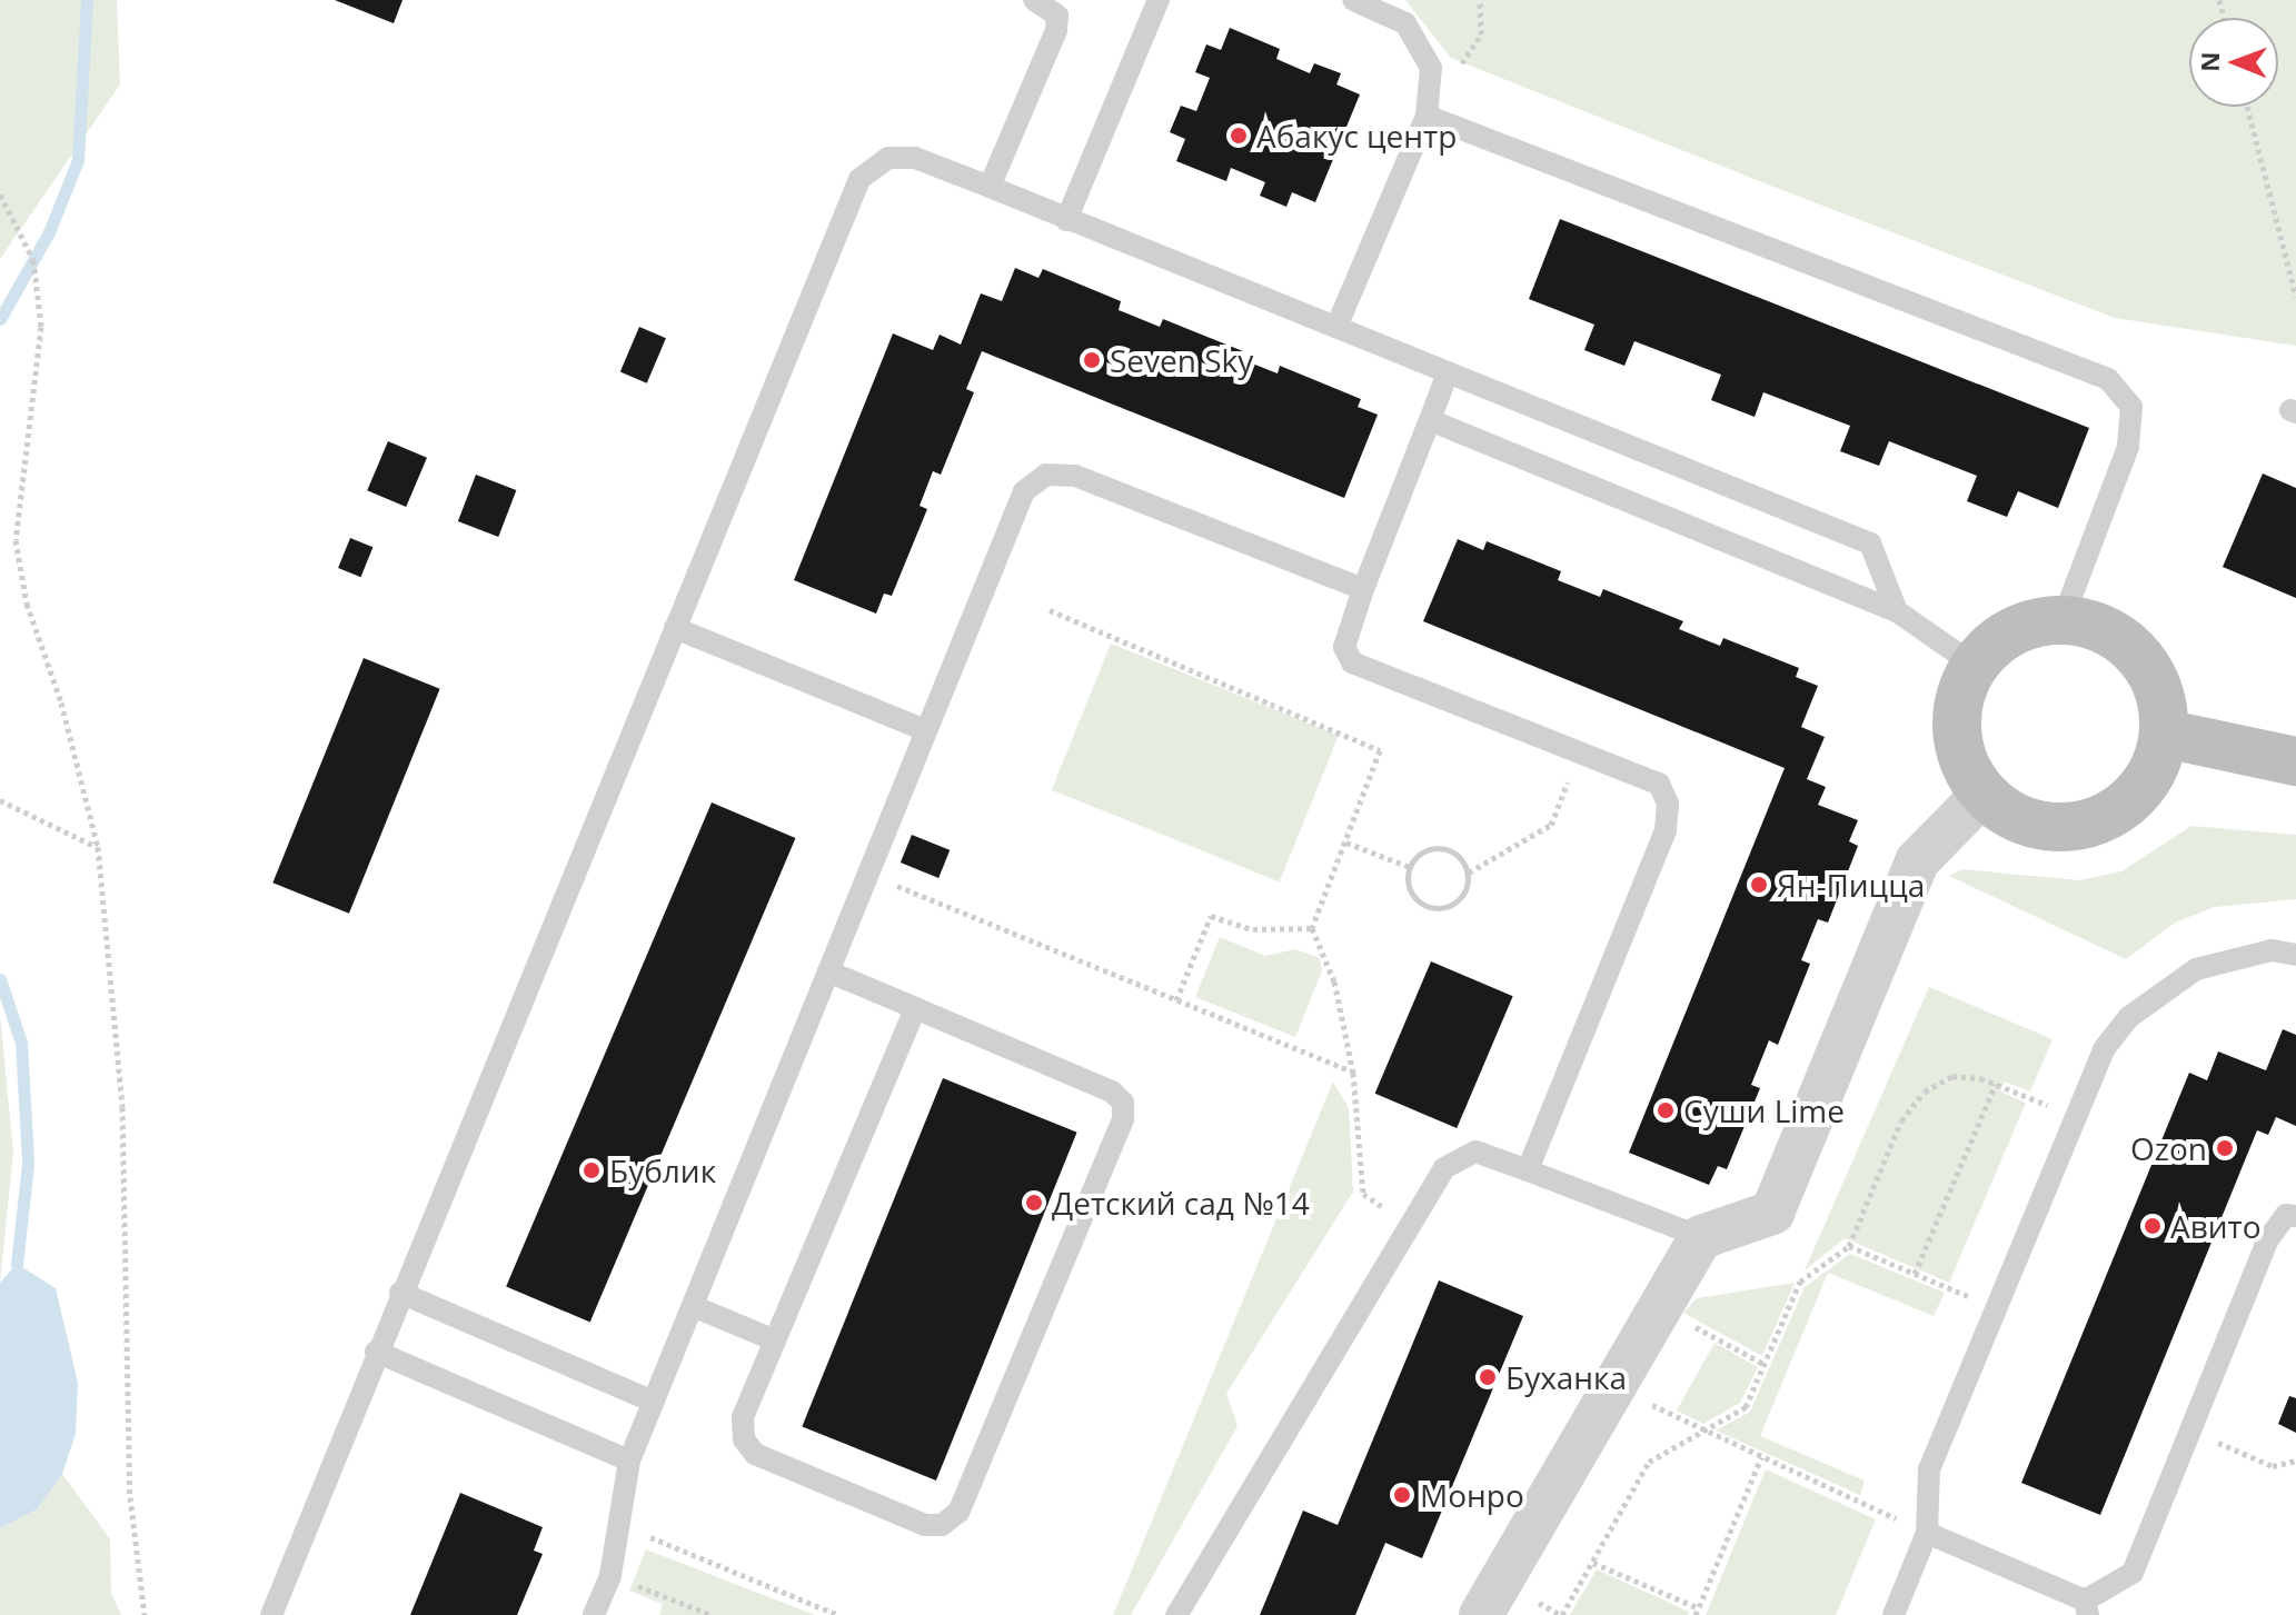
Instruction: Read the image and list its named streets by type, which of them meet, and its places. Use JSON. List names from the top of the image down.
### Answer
{
  "places": [
    "Абакус центр",
    "Seven Sky",
    "Ян-Пицца",
    "Суши Lime",
    "Ozon",
    "Бублик",
    "Детский сад №14",
    "Авито",
    "Буханка",
    "Монро"
  ],
  "north": "left"
}
